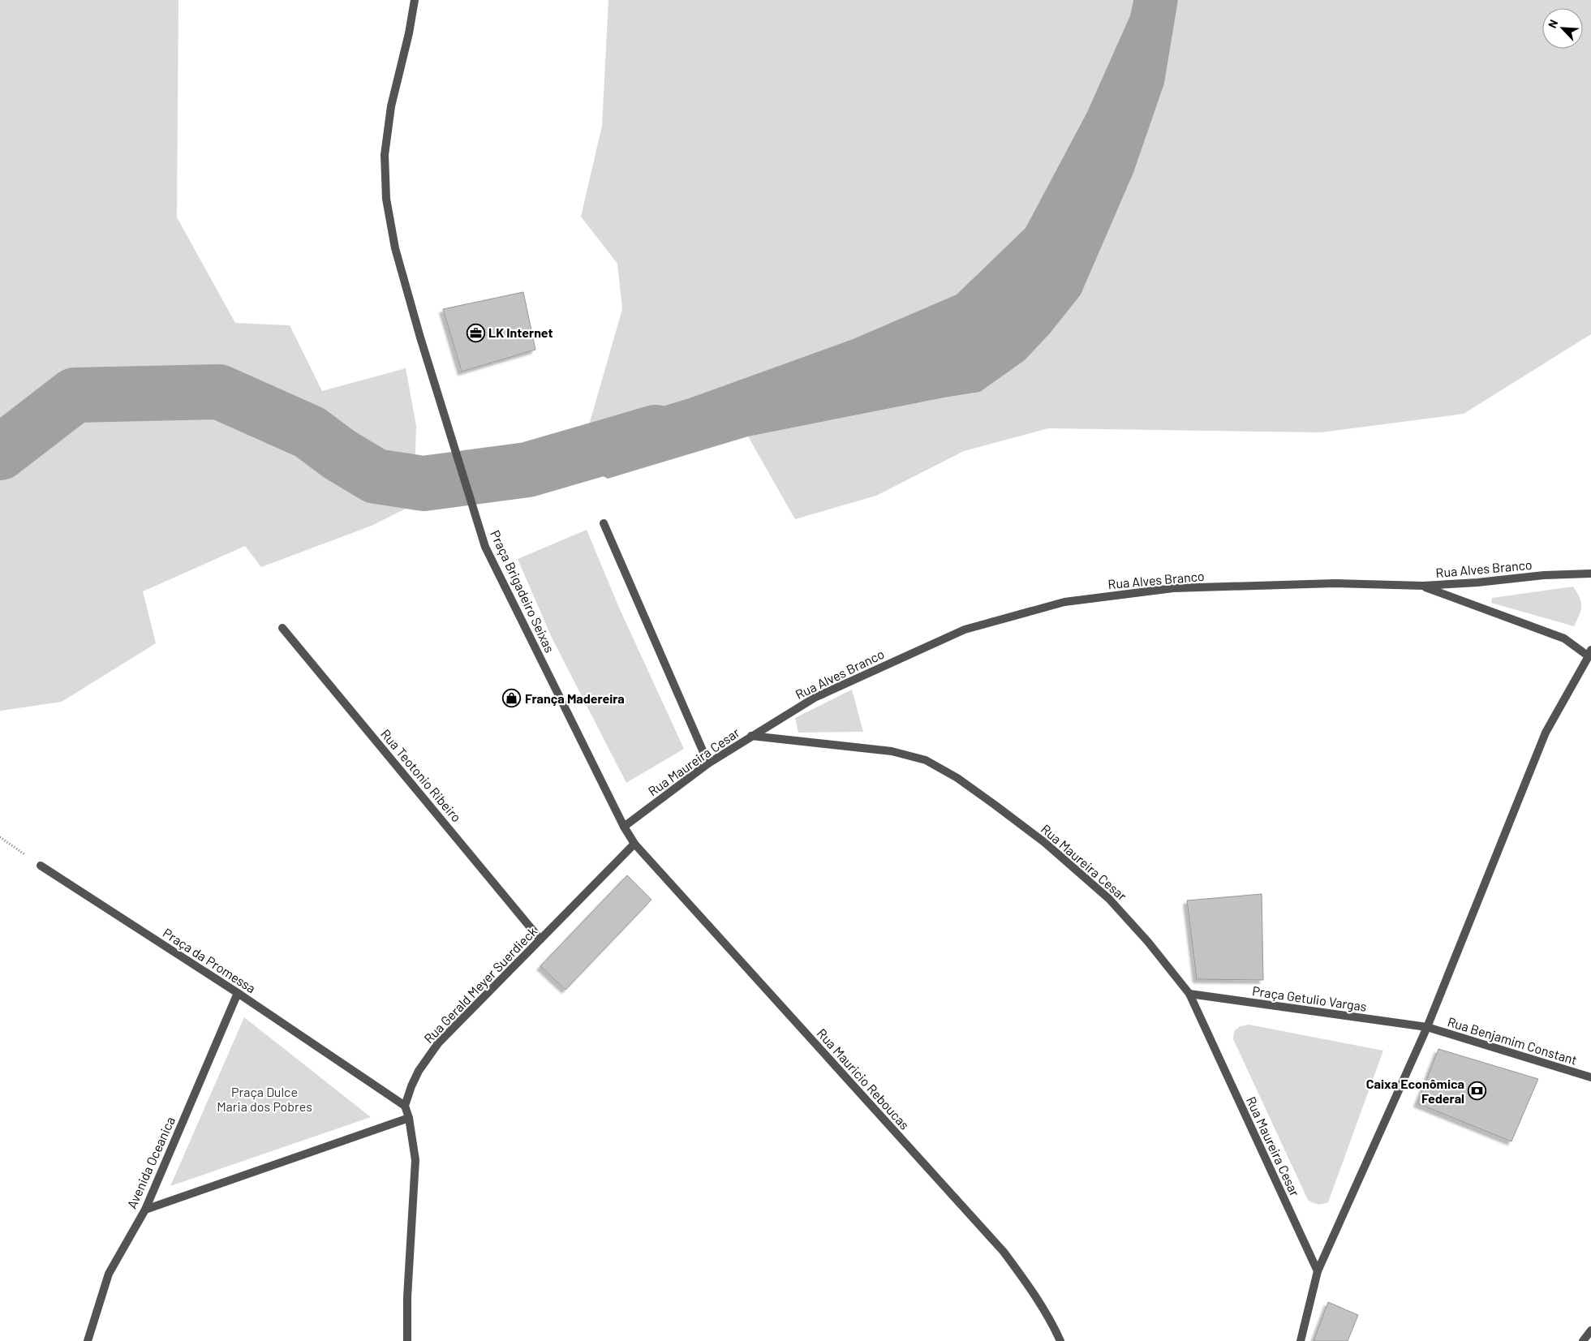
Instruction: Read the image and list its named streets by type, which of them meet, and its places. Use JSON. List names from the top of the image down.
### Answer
{
  "streets": {
    "street": [
      "Rua Alves Branco",
      "Praça Brigadeiro Seixas",
      "Rua Maureira Cesar",
      "Rua Teotonio Ribeiro",
      "Praça da Promessa",
      "Rua Gerald Meyer Suerdieck",
      "Praça Getulio Vargas",
      "Rua Benjamim Constant",
      "Rua Mauricio Reboucas",
      "Avenida Oceanica"
    ]
  },
  "crossings": [
    ["Rua Alves Branco", "Rua Maureira Cesar"],
    ["Praça Brigadeiro Seixas", "Rua Maureira Cesar"],
    ["Praça Brigadeiro Seixas", "Rua Gerald Meyer Suerdieck"],
    ["Praça Brigadeiro Seixas", "Rua Mauricio Reboucas"],
    ["Rua Maureira Cesar", "Praça Getulio Vargas"],
    ["Rua Teotonio Ribeiro", "Rua Gerald Meyer Suerdieck"],
    ["Praça da Promessa", "Rua Gerald Meyer Suerdieck"],
    ["Praça da Promessa", "Avenida Oceanica"],
    ["Rua Gerald Meyer Suerdieck", "Rua Mauricio Reboucas"],
    ["Praça Getulio Vargas", "Rua Benjamim Constant"]
  ],
  "parks": ["Praça Dulce Maria dos Pobres"],
  "places": {
    "office": ["LK Internet"],
    "shop": ["França Madereira"],
    "bank": ["Caixa Econômica Federal"]
  },
  "north": "top left"
}
